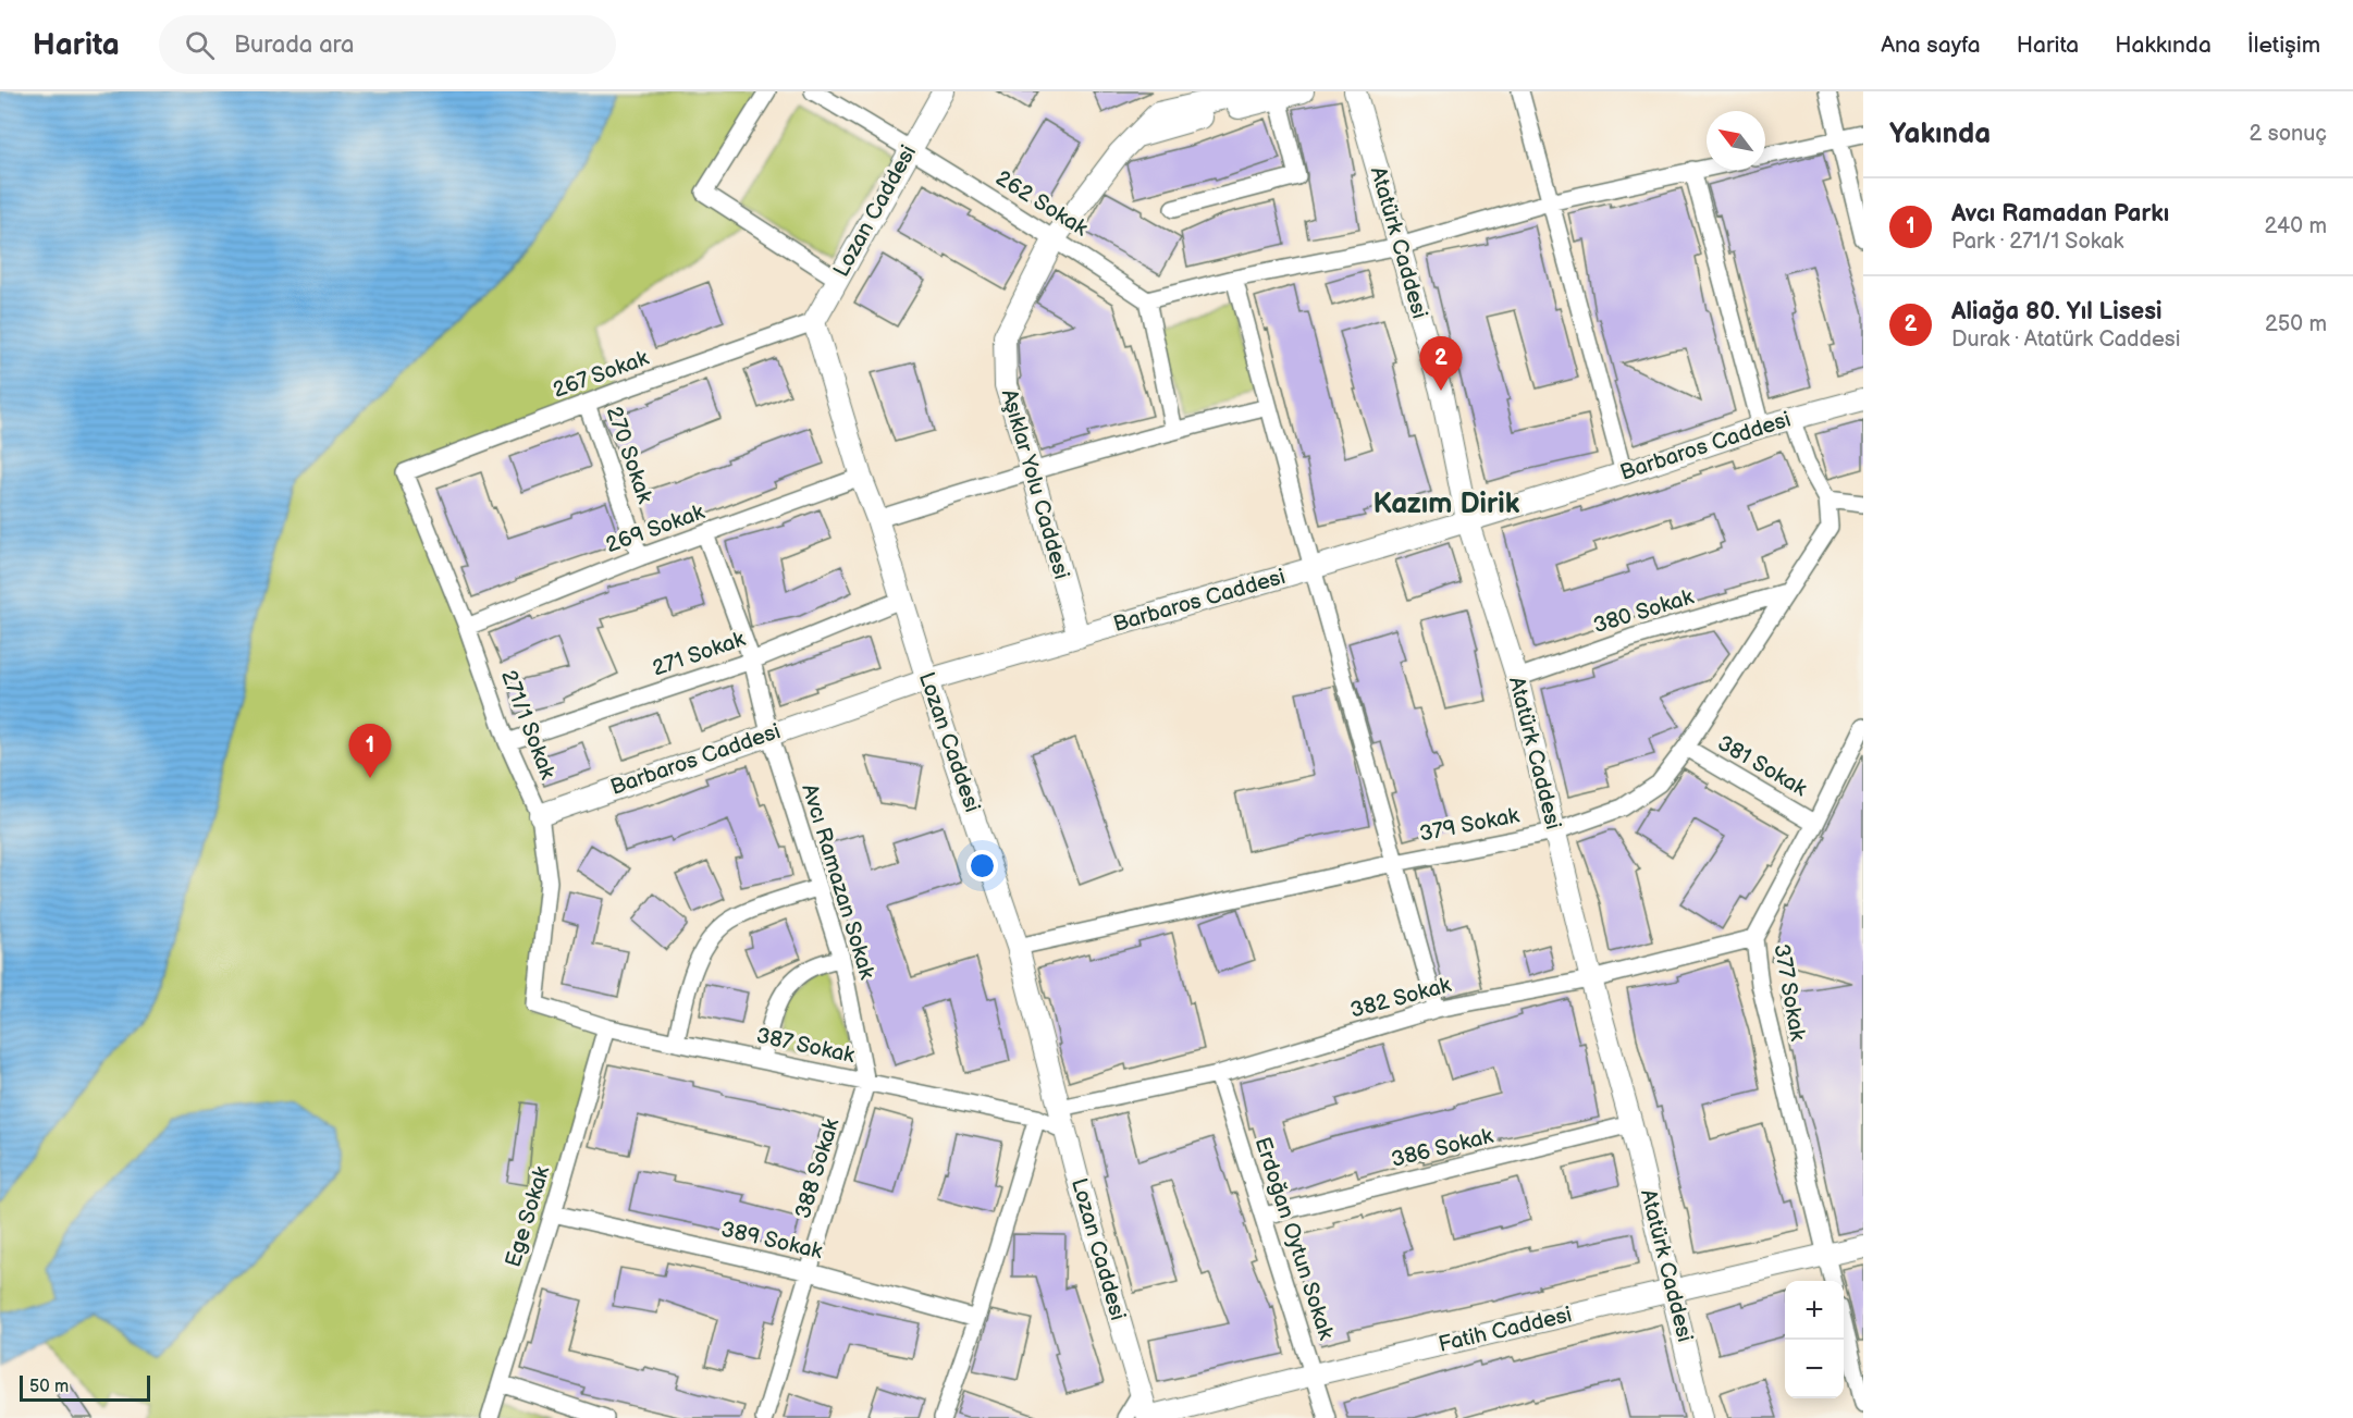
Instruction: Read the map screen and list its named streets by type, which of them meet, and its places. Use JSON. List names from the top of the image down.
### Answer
{
  "streets": {
    "street": [
      "262 Sokak",
      "Lozan Caddesi",
      "Atatürk Caddesi",
      "267 Sokak",
      "Barbaros Caddesi",
      "270 Sokak",
      "Aşıklar Yolu Caddesi",
      "269 Sokak",
      "380 Sokak",
      "271 Sokak",
      "271/1 Sokak",
      "381 Sokak",
      "379 Sokak",
      "Avcı Ramazan Sokak",
      "377 Sokak",
      "382 Sokak",
      "387 Sokak",
      "386 Sokak",
      "388 Sokak",
      "Ege Sokak",
      "Erdoğan Oytun Sokak",
      "389 Sokak",
      "Fatih Caddesi"
    ]
  },
  "crossings": [
    ["262 Sokak", "Lozan Caddesi"],
    ["262 Sokak", "Aşıklar Yolu Caddesi"],
    ["Lozan Caddesi", "267 Sokak"],
    ["Lozan Caddesi", "Barbaros Caddesi"],
    ["Lozan Caddesi", "269 Sokak"],
    ["Lozan Caddesi", "271 Sokak"],
    ["Lozan Caddesi", "379 Sokak"],
    ["Lozan Caddesi", "382 Sokak"],
    ["Lozan Caddesi", "387 Sokak"],
    ["Lozan Caddesi", "Fatih Caddesi"],
    ["Atatürk Caddesi", "Barbaros Caddesi"],
    ["Atatürk Caddesi", "380 Sokak"],
    ["Atatürk Caddesi", "379 Sokak"],
    ["Atatürk Caddesi", "382 Sokak"],
    ["Atatürk Caddesi", "386 Sokak"],
    ["Atatürk Caddesi", "Fatih Caddesi"],
    ["267 Sokak", "270 Sokak"],
    ["267 Sokak", "271/1 Sokak"],
    ["Barbaros Caddesi", "Aşıklar Yolu Caddesi"],
    ["Barbaros Caddesi", "271/1 Sokak"],
    ["Barbaros Caddesi", "Avcı Ramazan Sokak"],
    ["270 Sokak", "269 Sokak"],
    ["269 Sokak", "271/1 Sokak"],
    ["269 Sokak", "Avcı Ramazan Sokak"],
    ["380 Sokak", "379 Sokak"],
    ["271 Sokak", "271/1 Sokak"],
    ["271 Sokak", "Avcı Ramazan Sokak"],
    ["271/1 Sokak", "387 Sokak"],
    ["381 Sokak", "379 Sokak"],
    ["381 Sokak", "377 Sokak"],
    ["Avcı Ramazan Sokak", "387 Sokak"],
    ["Avcı Ramazan Sokak", "388 Sokak"],
    ["377 Sokak", "382 Sokak"],
    ["377 Sokak", "Fatih Caddesi"],
    ["382 Sokak", "Erdoğan Oytun Sokak"],
    ["387 Sokak", "388 Sokak"],
    ["387 Sokak", "Ege Sokak"],
    ["386 Sokak", "Erdoğan Oytun Sokak"],
    ["388 Sokak", "389 Sokak"],
    ["Ege Sokak", "389 Sokak"],
    ["Erdoğan Oytun Sokak", "Fatih Caddesi"]
  ],
  "districts": ["Kazım Dirik"],
  "scale_bar": "50 m",
  "north": "top left",
  "page": {
    "header": "Harita",
    "search": "Burada ara",
    "nav": [
      "Ana sayfa",
      "Harita",
      "Hakkında",
      "İletişim"
    ],
    "heading": ["Yakında", "2 sonuç"],
    "list": [
      {
        "mark": "1",
        "name": "Avcı Ramadan Parkı",
        "note": "Park · 271/1 Sokak",
        "value": "240 m"
      },
      {
        "mark": "2",
        "name": "Aliağa 80. Yıl Lisesi",
        "note": "Durak · Atatürk Caddesi",
        "value": "250 m"
      }
    ],
    "pins": ["2", "1"],
    "map_buttons": ["+", "−"],
    "scale": "50 m"
  }
}
